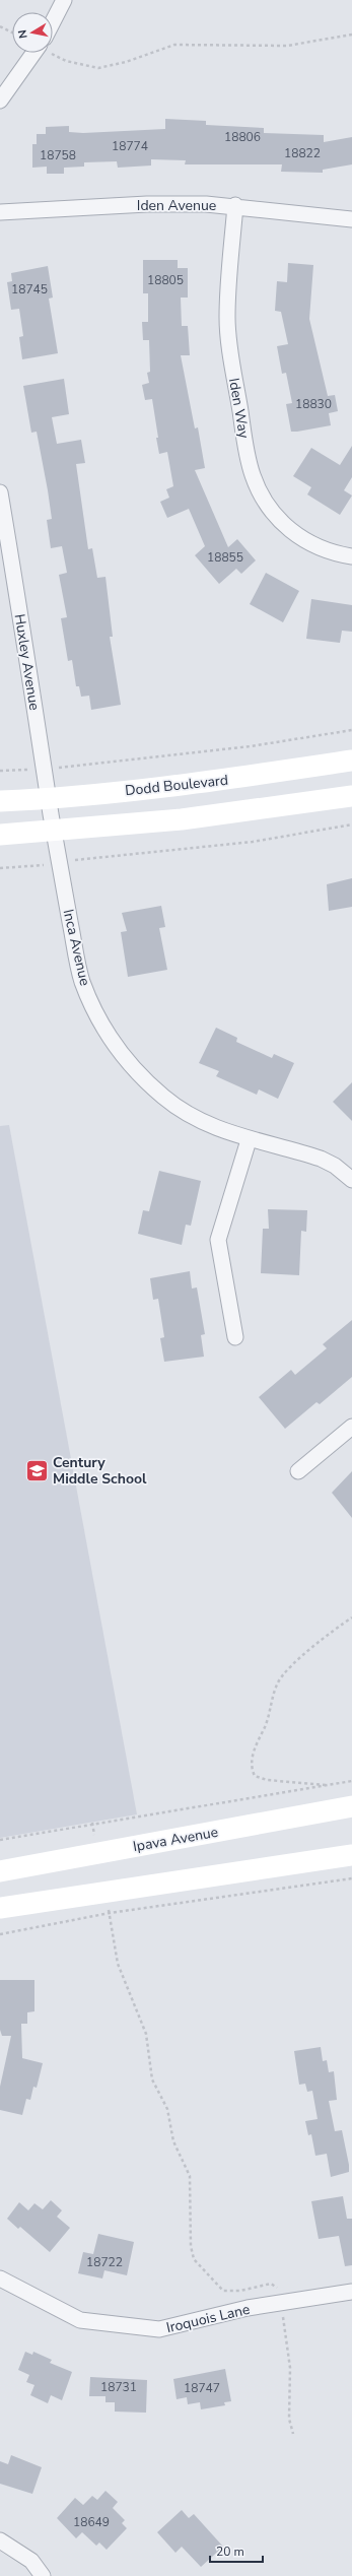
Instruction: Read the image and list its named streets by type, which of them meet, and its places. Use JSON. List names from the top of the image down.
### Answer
{
  "streets": {
    "street": [
      "Iden Avenue",
      "Iden Way",
      "Huxley Avenue",
      "Dodd Boulevard",
      "Inca Avenue",
      "Ipava Avenue",
      "Iroquois Lane"
    ]
  },
  "crossings": [
    ["Iden Avenue", "Iden Way"],
    ["Huxley Avenue", "Dodd Boulevard"],
    ["Huxley Avenue", "Inca Avenue"]
  ],
  "places": {
    "school or university": ["Century Middle School"]
  },
  "house_numbers": [
    "18806",
    "18774",
    "18822",
    "18758",
    "18805",
    "18745",
    "18830",
    "18855",
    "18722",
    "18731",
    "18747",
    "18649"
  ],
  "scale_bar": "20 m",
  "north": "left"
}
